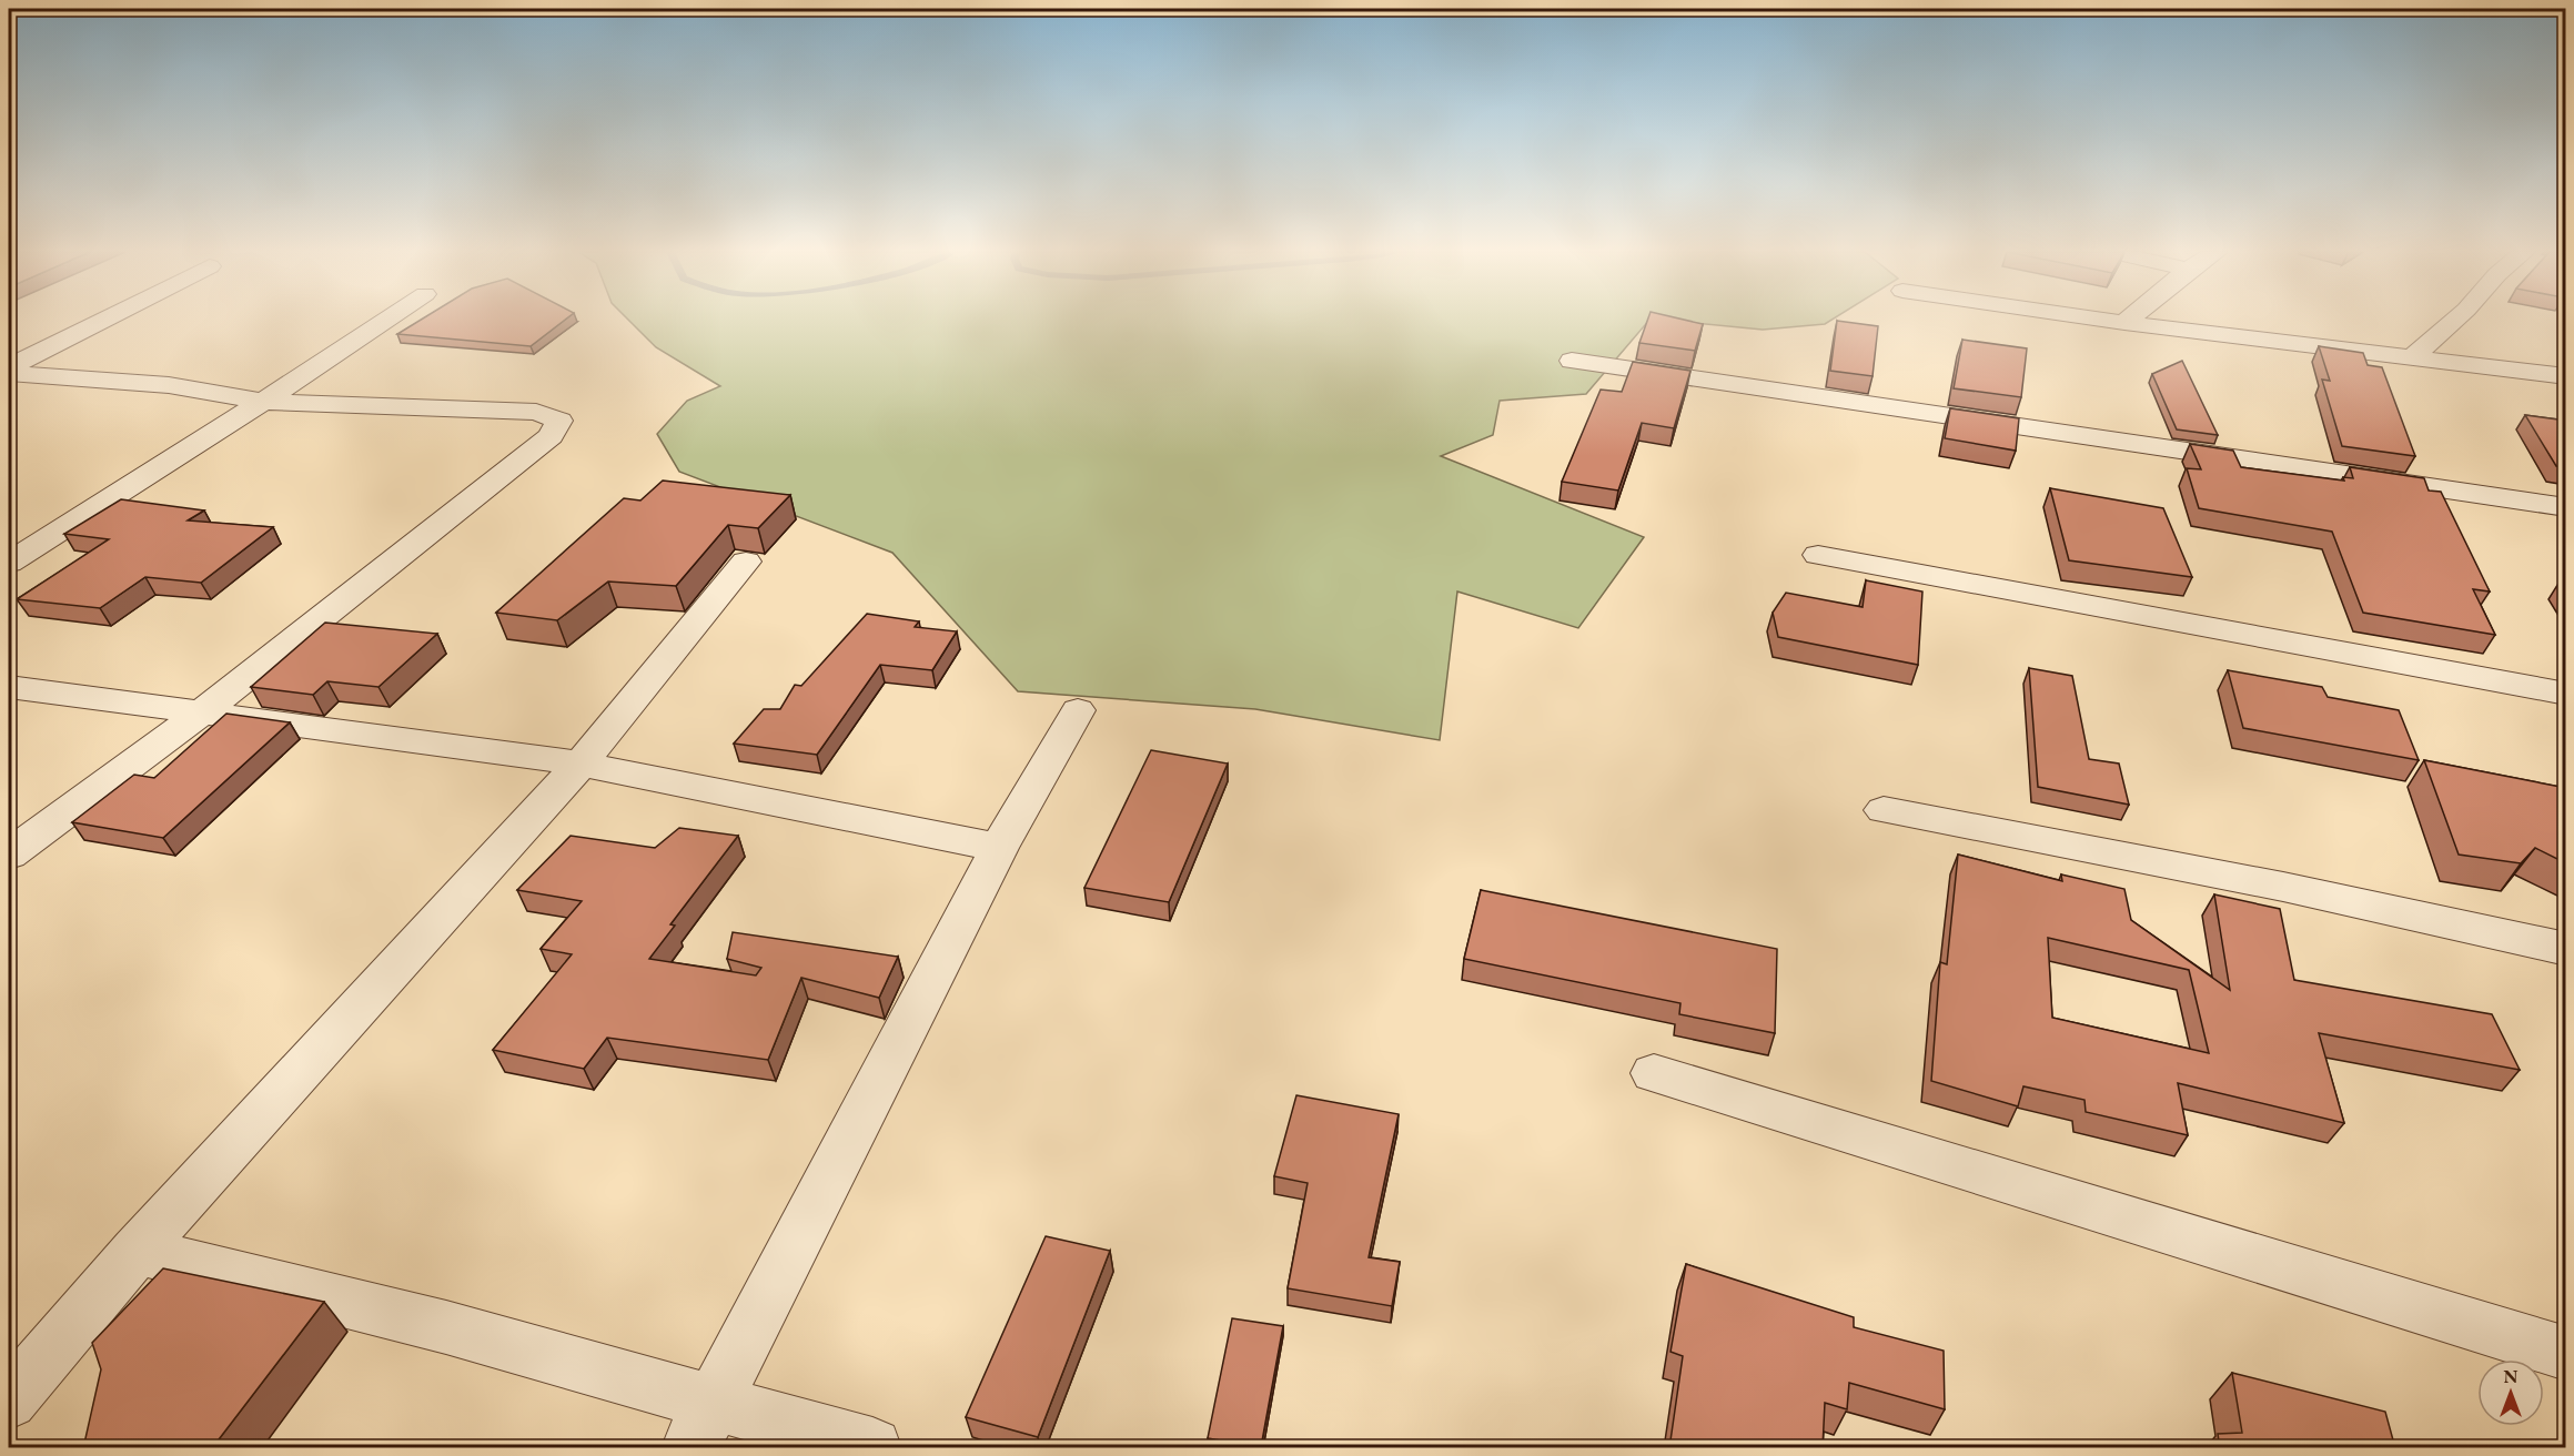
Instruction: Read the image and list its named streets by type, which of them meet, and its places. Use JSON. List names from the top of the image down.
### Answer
{
  "north": "top"
}
